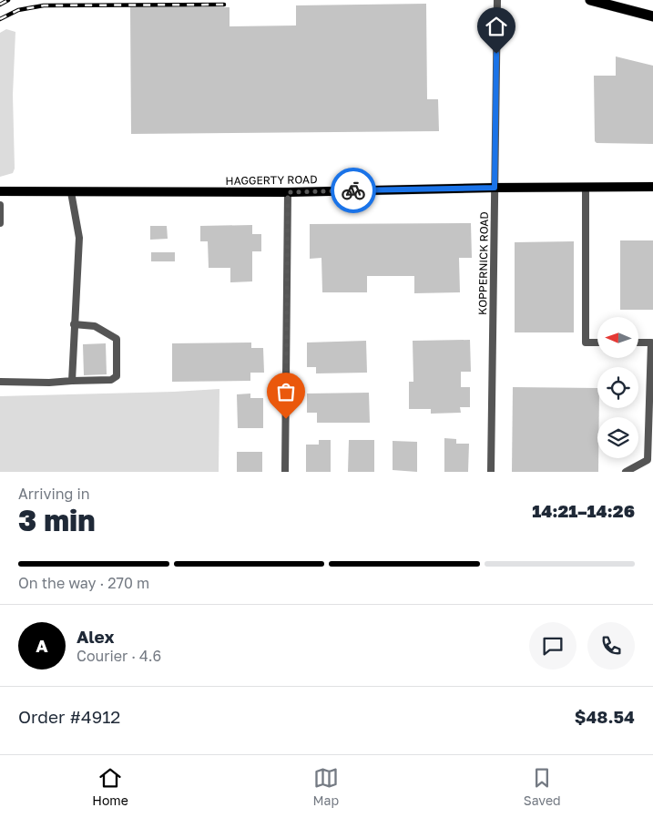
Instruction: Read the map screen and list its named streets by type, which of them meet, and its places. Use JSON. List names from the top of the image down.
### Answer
{
  "streets": {
    "main road": ["HAGGERTY ROAD"],
    "street": ["KOPPERNICK ROAD"]
  },
  "crossings": [
    ["HAGGERTY ROAD", "KOPPERNICK ROAD"]
  ],
  "north": "left",
  "page": {
    "heading": ["3 min", "Arriving in", "14:21–14:26"],
    "panel": [
      "Alex",
      "Courier · 4.6",
      "Order #4912",
      "$48.54"
    ],
    "bar": "On the way · 270 m",
    "round": "A",
    "tabs": ["Home", "Map", "Saved"]
  }
}
